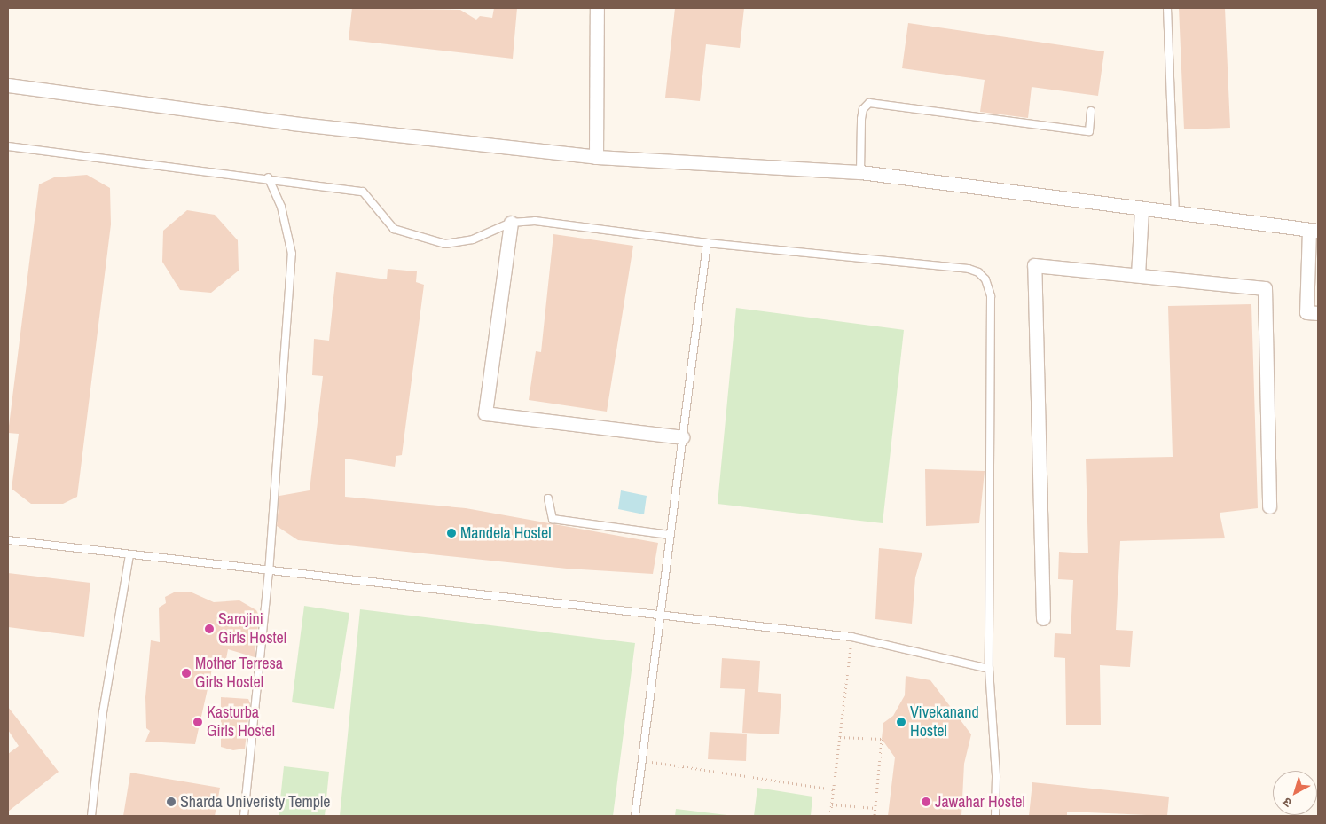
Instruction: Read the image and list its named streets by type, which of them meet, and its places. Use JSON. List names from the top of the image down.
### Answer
{
  "places": [
    "Mandela Hostel",
    "Sarojini Girls Hostel",
    "Mother Terresa Girls Hostel",
    "Kasturba Girls Hostel",
    "Vivekanand Hostel",
    "Sharda Univeristy Temple",
    "Jawahar Hostel"
  ],
  "north": "bottom left"
}
